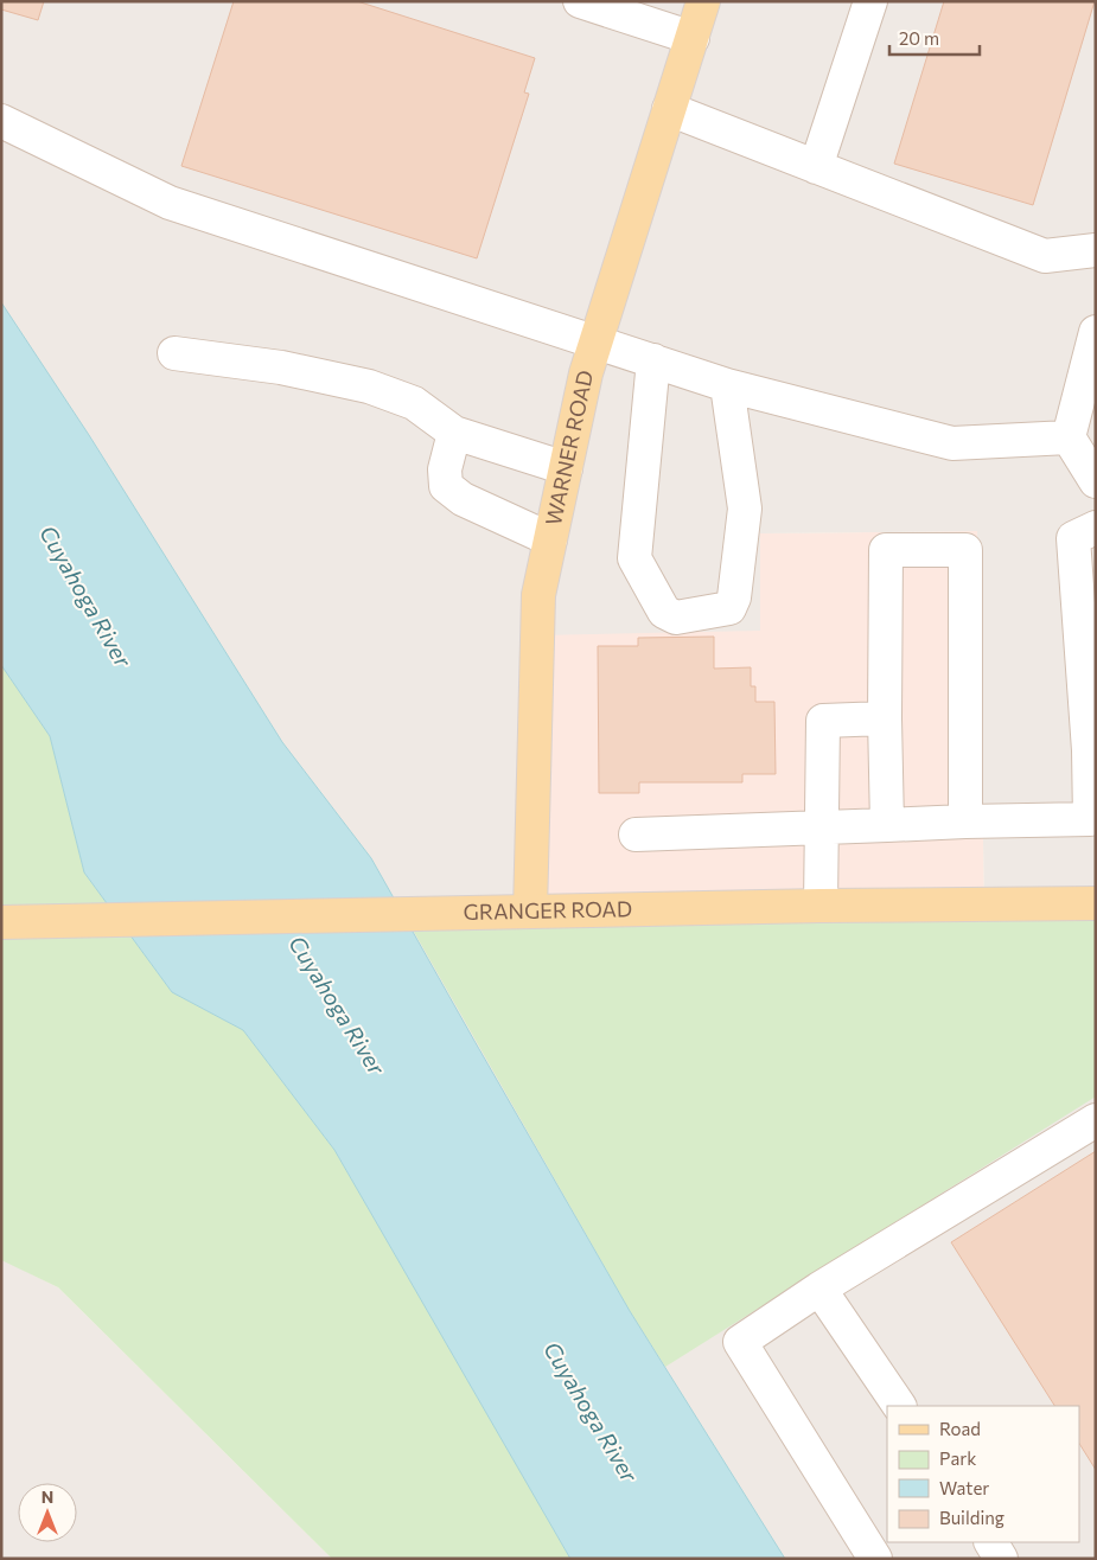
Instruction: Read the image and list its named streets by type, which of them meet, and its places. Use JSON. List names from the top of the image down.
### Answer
{
  "streets": {
    "main road": ["WARNER ROAD", "GRANGER ROAD"]
  },
  "crossings": [
    ["WARNER ROAD", "GRANGER ROAD"]
  ],
  "water": ["Cuyahoga River"],
  "legend": [
    "Road",
    "Park",
    "Water",
    "Building"
  ],
  "scale_bar": "20 m",
  "north": "top"
}
